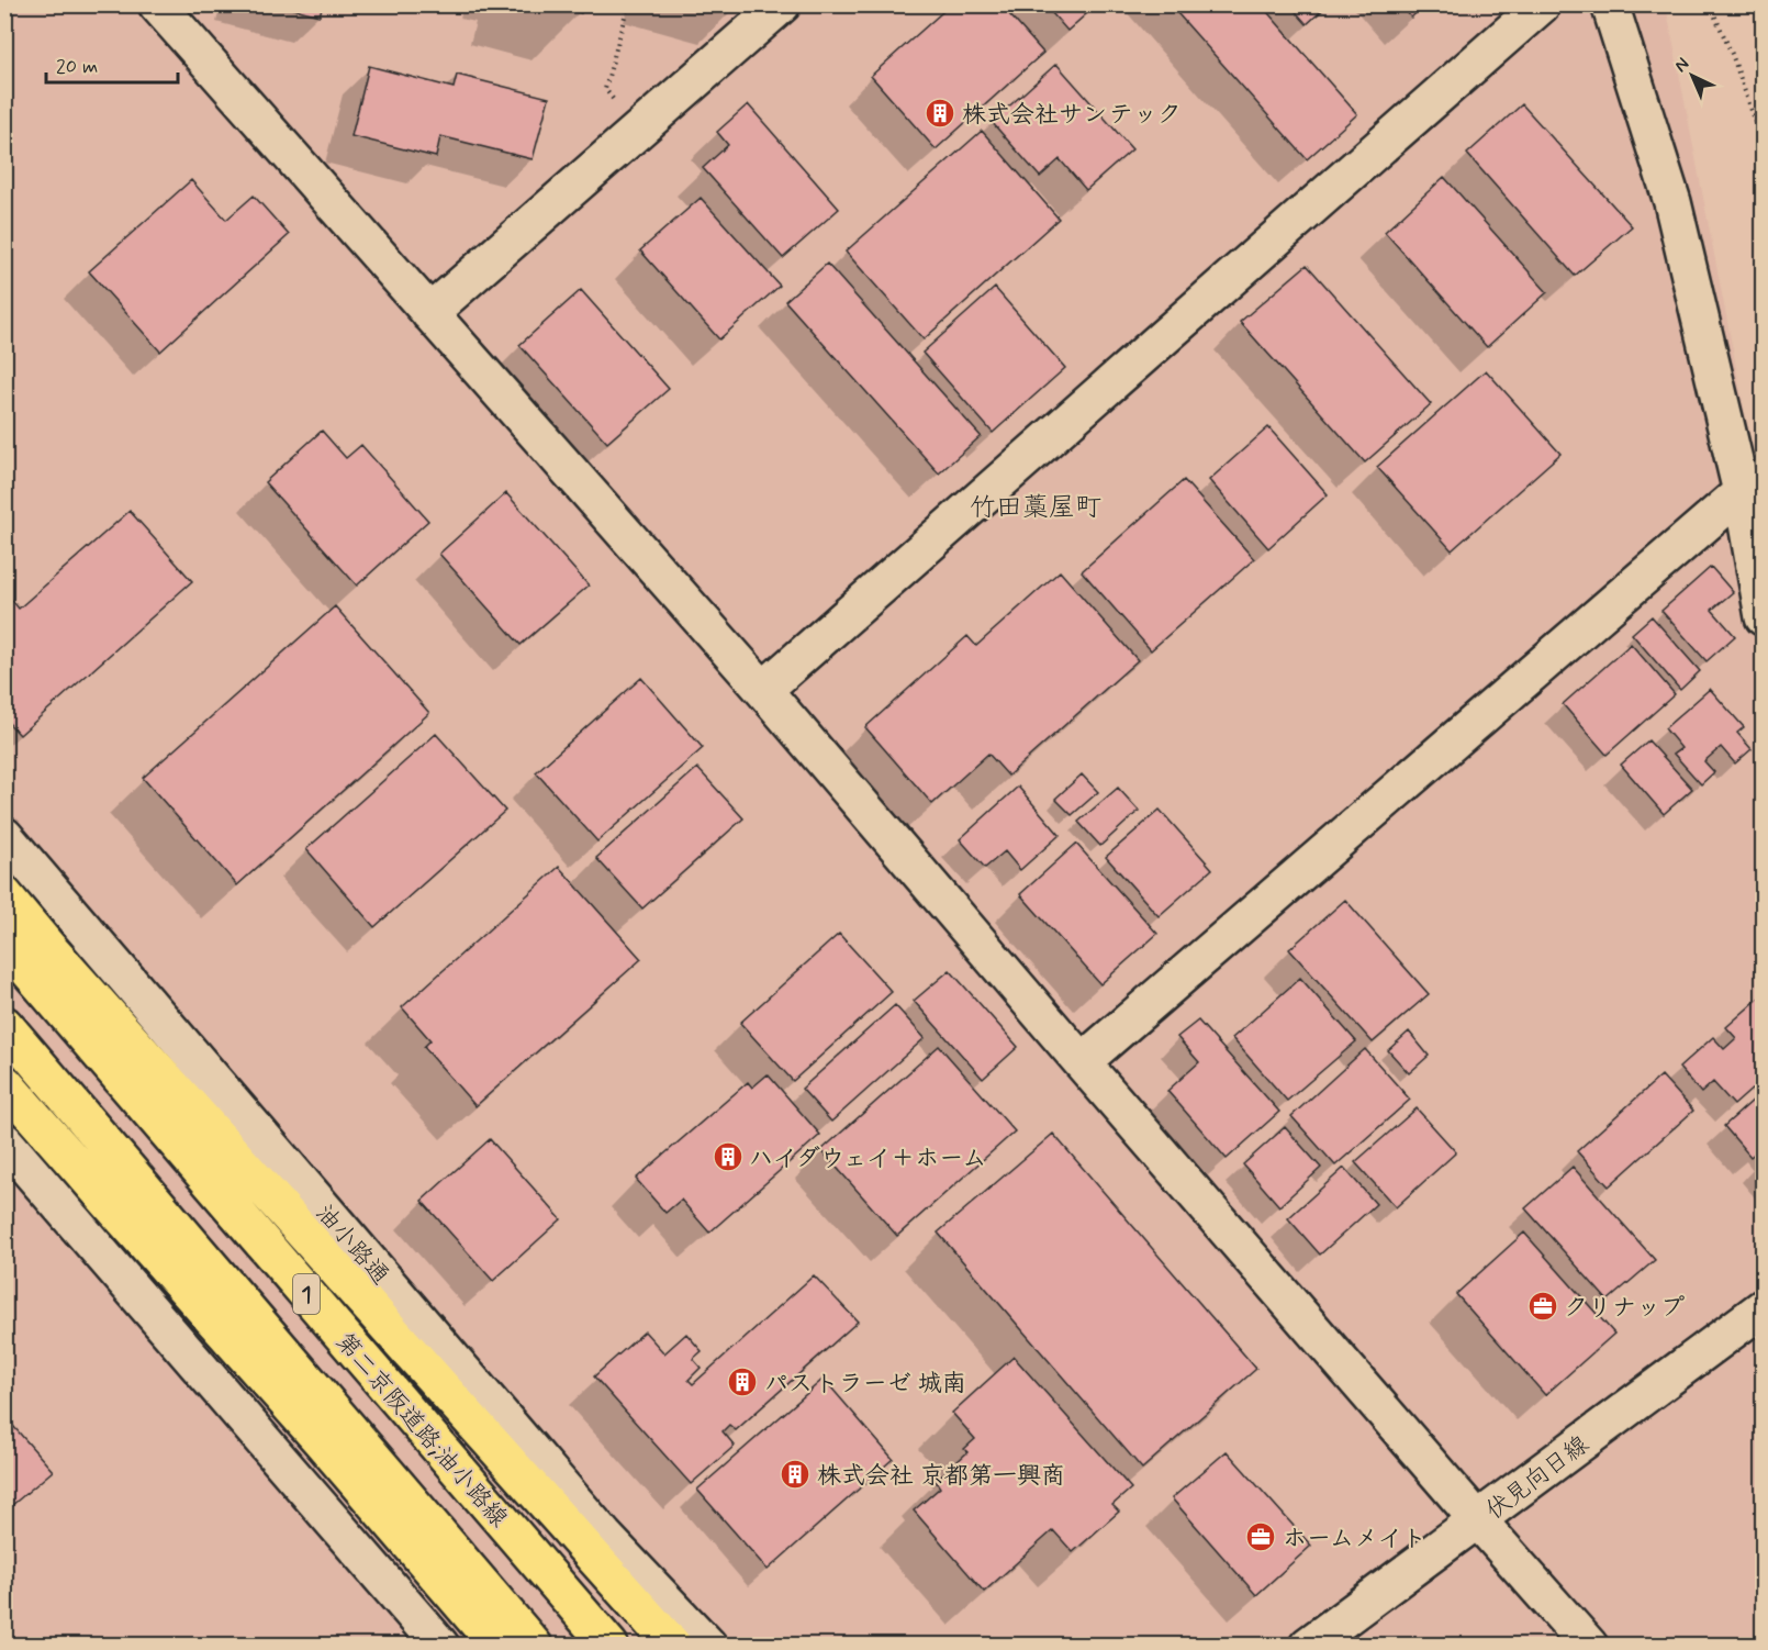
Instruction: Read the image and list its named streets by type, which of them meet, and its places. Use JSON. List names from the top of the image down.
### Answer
{
  "streets": {
    "highway": ["1", "第二京阪道路;油小路線"],
    "street": ["油小路通", "伏見向日線"]
  },
  "districts": ["竹田藁屋町"],
  "places": {
    "building": [
      "株式会社サンテック",
      "ハイダウェイ＋ホーム",
      "パストラーゼ 城南",
      "株式会社 京都第一興商"
    ],
    "office": ["クリナップ", "ホームメイト"]
  },
  "scale_bar": "20 m",
  "north": "top left"
}
